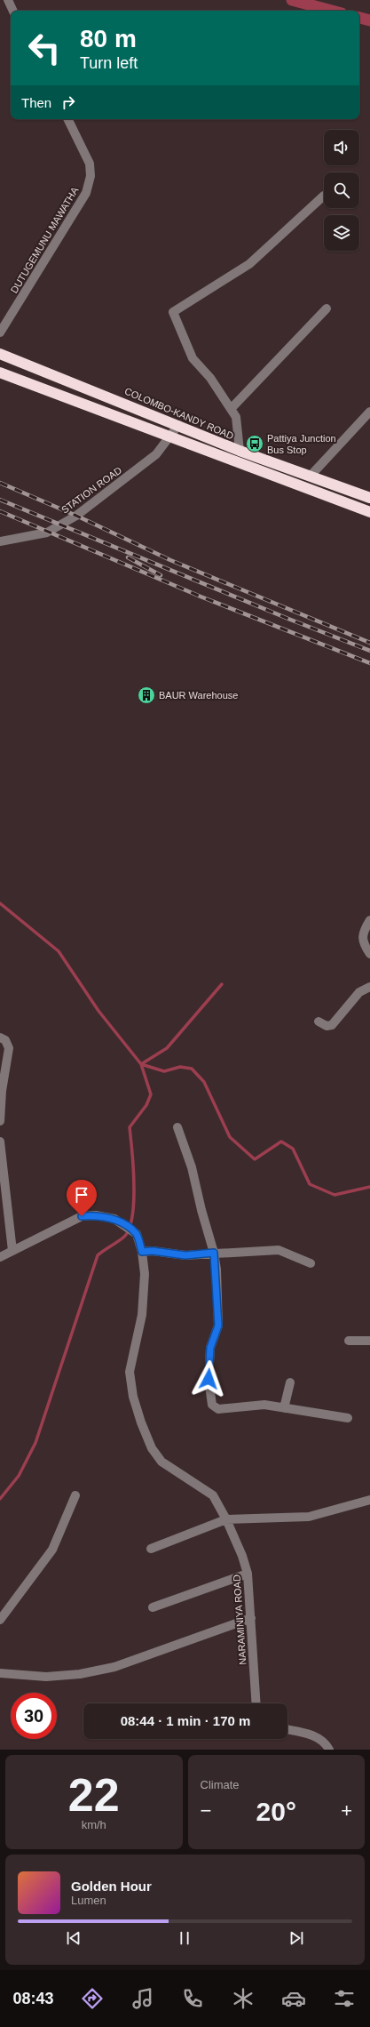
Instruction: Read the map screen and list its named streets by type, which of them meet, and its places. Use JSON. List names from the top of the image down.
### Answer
{
  "streets": {
    "highway": ["COLOMBO-KANDY ROAD"],
    "street": ["DUTUGEMUNU MAWATHA", "STATION ROAD", "NARAMINIYA ROAD"]
  },
  "crossings": [
    ["COLOMBO-KANDY ROAD", "STATION ROAD"]
  ],
  "places": {
    "bus stop": ["Pattiya Junction Bus Stop"],
    "building": ["BAUR Warehouse"]
  },
  "page": {
    "turn": ["80 m", "Turn left"],
    "then": "Then",
    "limit": "30",
    "trip": "08:44 · 1 min · 170 m",
    "tile": [
      ["22", "km/h"],
      "Climate"
    ],
    "heat": ["−", "20°", "+"],
    "song": ["Golden Hour", "Lumen"],
    "tabs": "08:43"
  }
}
